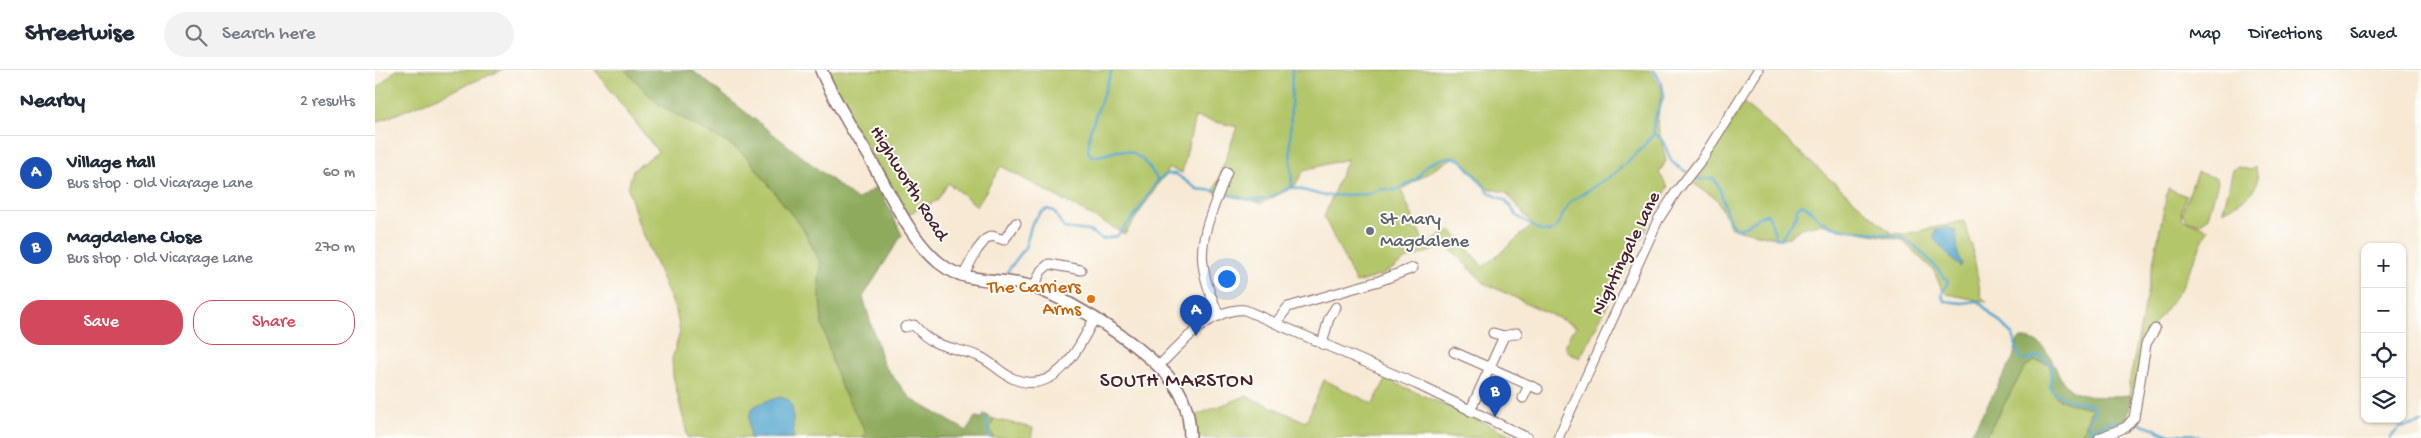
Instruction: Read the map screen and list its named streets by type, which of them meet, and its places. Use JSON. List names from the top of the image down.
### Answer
{
  "streets": {
    "street": ["Highworth Road", "Nightingale Lane"]
  },
  "districts": ["SOUTH MARSTON"],
  "places": ["St Mary Magdalene", "The Carriers Arms"],
  "page": {
    "header": "Streetwise",
    "search": "Search here",
    "nav": ["Map", "Directions", "Saved"],
    "heading": ["Nearby", "2 results"],
    "list": [
      {
        "mark": "A",
        "name": "Village Hall",
        "note": "Bus stop · Old Vicarage Lane",
        "value": "60 m"
      },
      {
        "mark": "B",
        "name": "Magdalene Close",
        "note": "Bus stop · Old Vicarage Lane",
        "value": "270 m"
      }
    ],
    "map_buttons": ["+", "−"],
    "buttons": ["Save", "Share"],
    "pins": ["A", "B"]
  }
}
